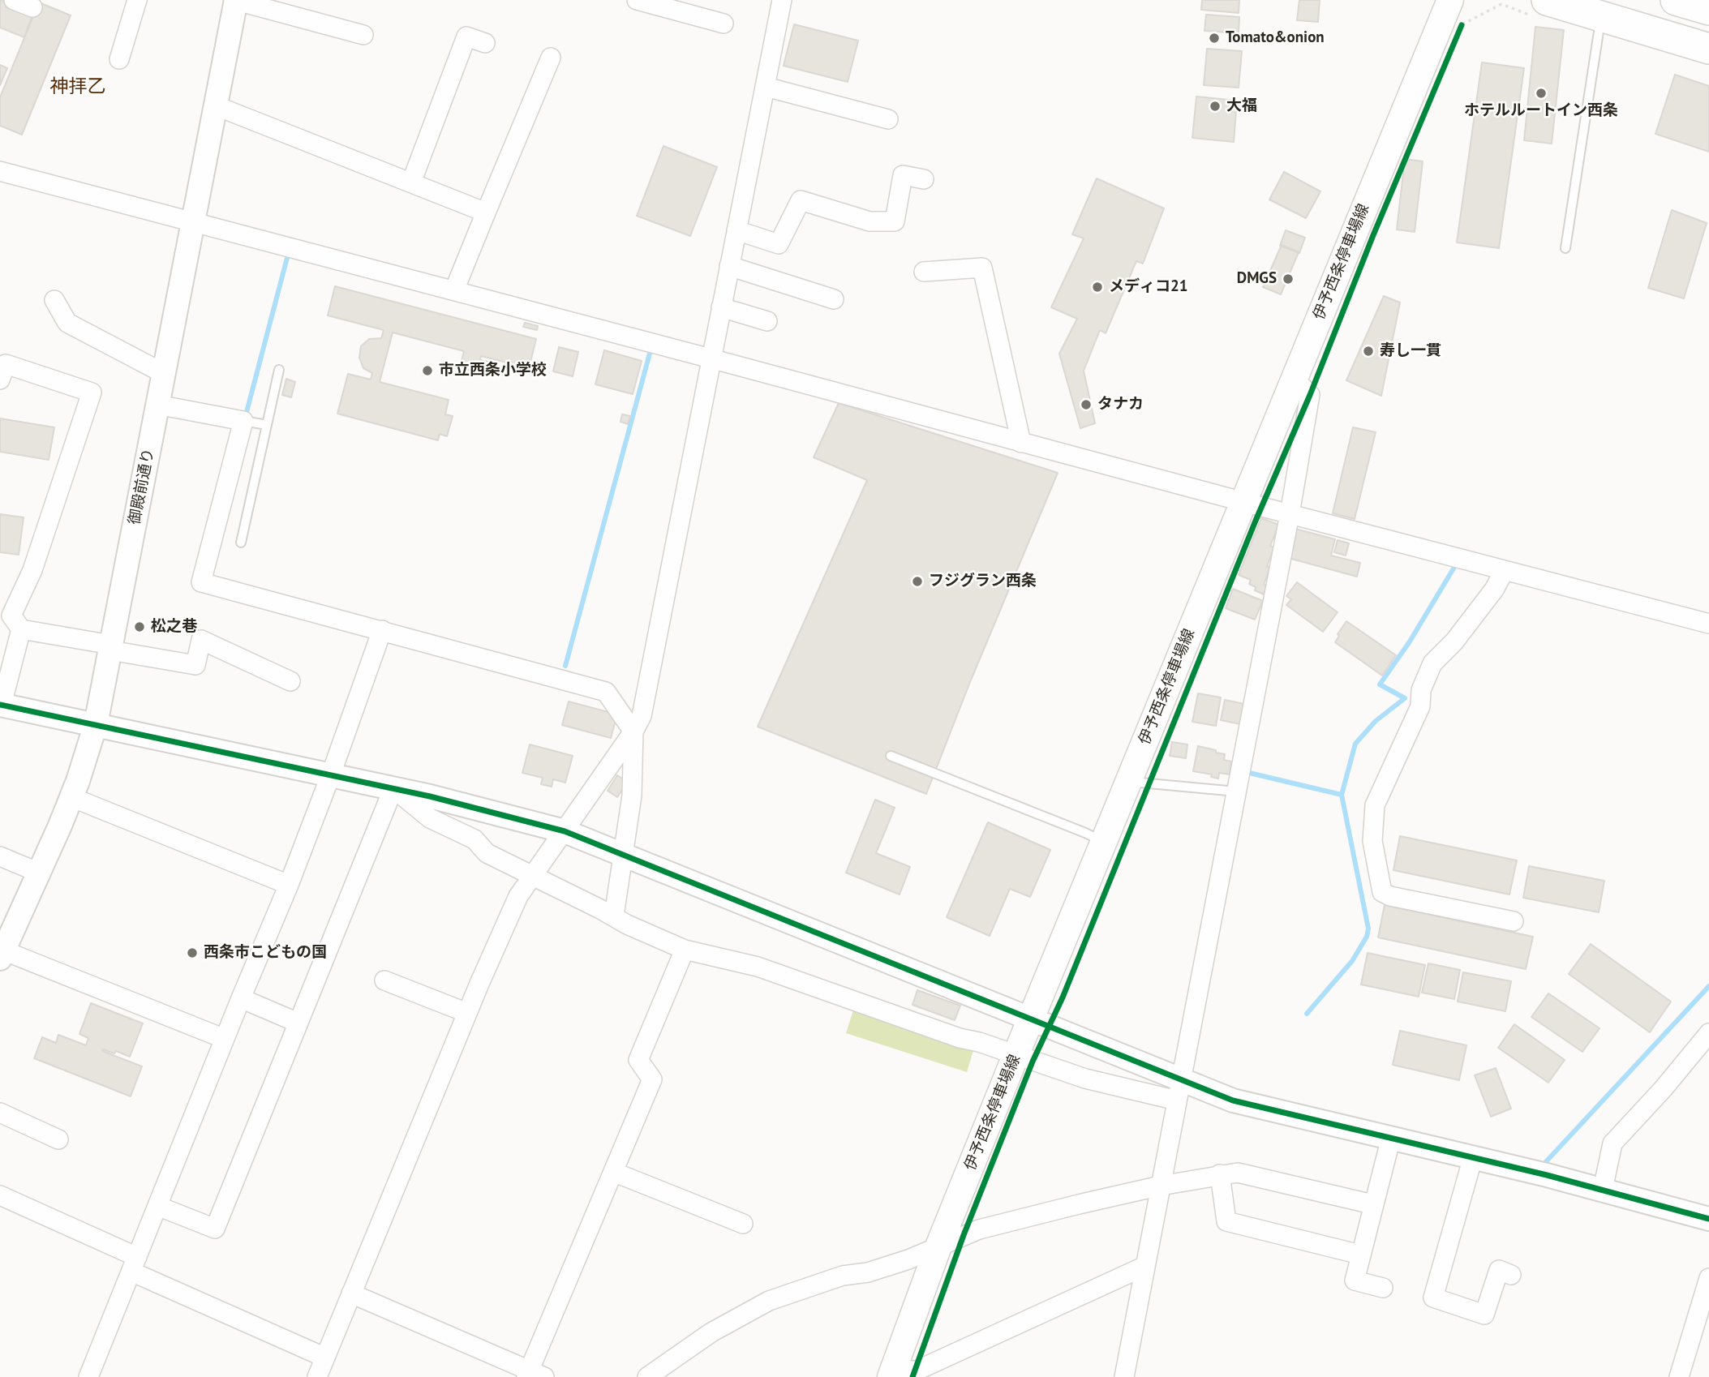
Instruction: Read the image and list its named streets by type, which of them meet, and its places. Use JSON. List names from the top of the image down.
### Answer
{
  "streets": {
    "main road": ["伊予西条停車場線"],
    "street": ["御殿前通り"]
  },
  "districts": ["神拝乙"],
  "places": [
    "Tomato&onion",
    "ホテルルートイン西条",
    "大福",
    "DMGS",
    "メディコ21",
    "寿し一貫",
    "市立西条小学校",
    "タナカ",
    "フジグラン西条",
    "松之巷",
    "西条市こどもの国"
  ]
}
